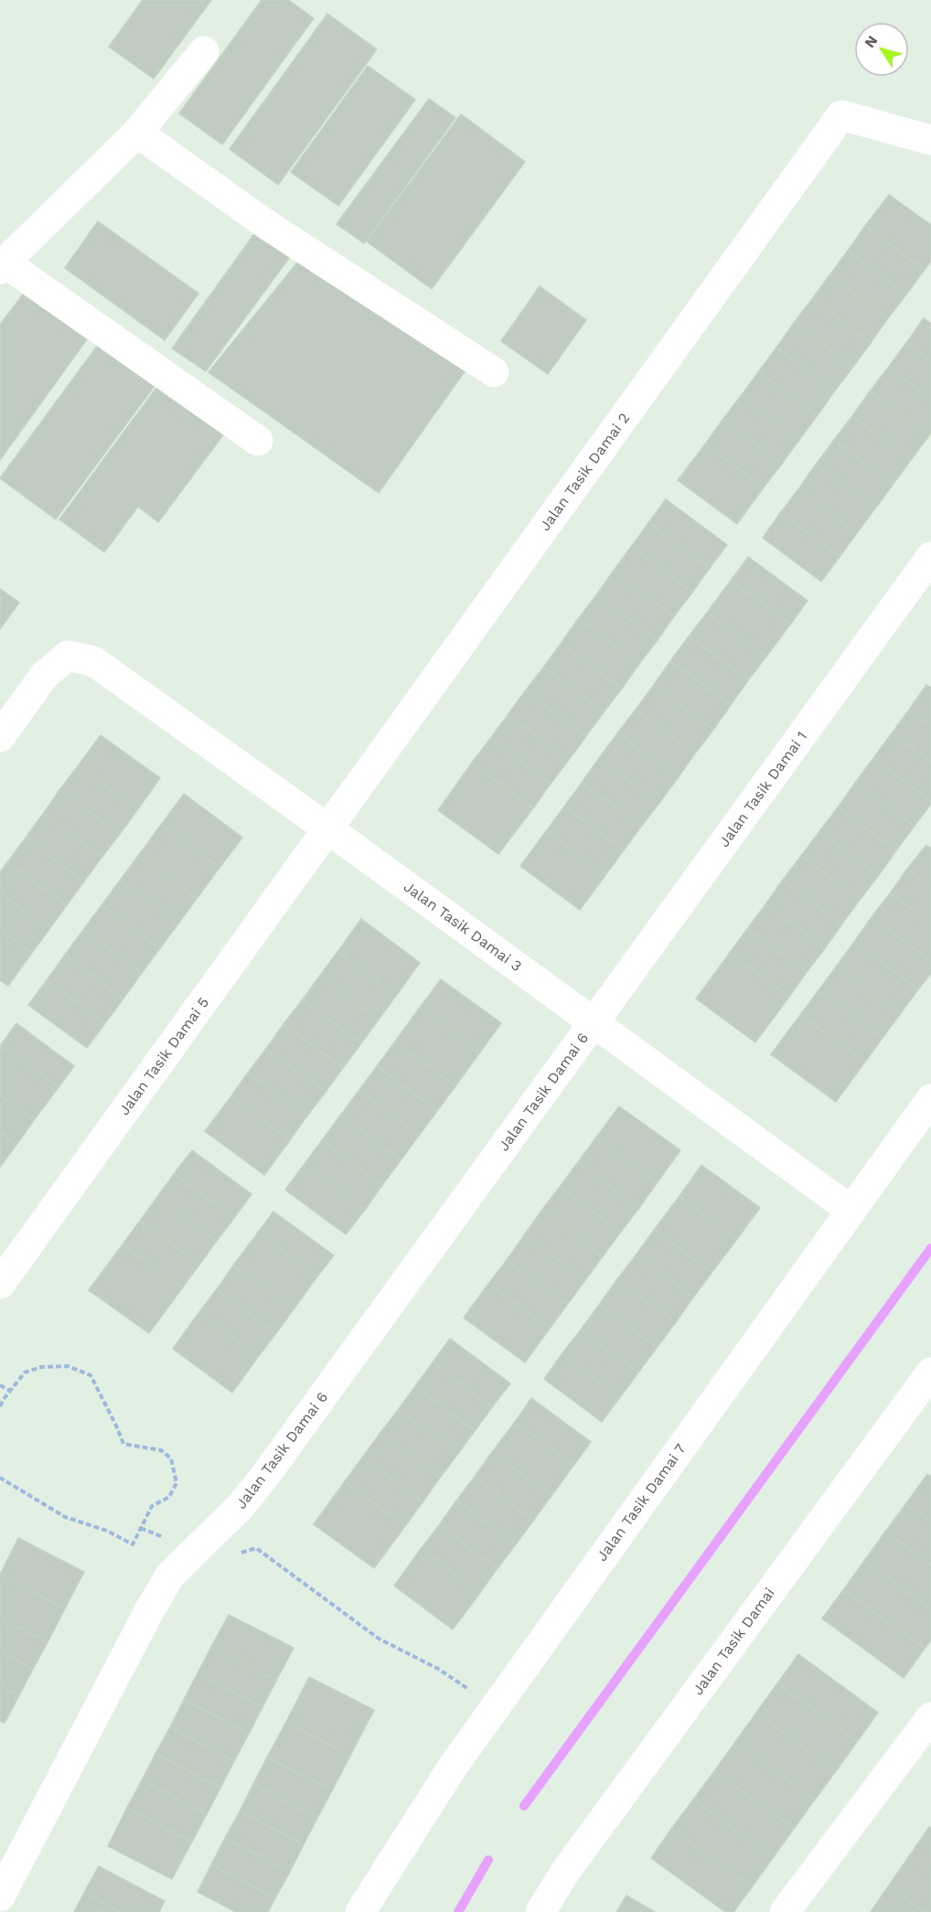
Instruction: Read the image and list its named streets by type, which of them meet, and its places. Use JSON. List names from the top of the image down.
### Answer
{
  "streets": {
    "street": [
      "Jalan Tasik Damai 2",
      "Jalan Tasik Damai 1",
      "Jalan Tasik Damai 3",
      "Jalan Tasik Damai 5",
      "Jalan Tasik Damai 6",
      "Jalan Tasik Damai 7",
      "Jalan Tasik Damai"
    ]
  },
  "crossings": [
    ["Jalan Tasik Damai 2", "Jalan Tasik Damai 3"],
    ["Jalan Tasik Damai 2", "Jalan Tasik Damai 5"],
    ["Jalan Tasik Damai 1", "Jalan Tasik Damai 3"],
    ["Jalan Tasik Damai 1", "Jalan Tasik Damai 6"],
    ["Jalan Tasik Damai 3", "Jalan Tasik Damai 5"],
    ["Jalan Tasik Damai 3", "Jalan Tasik Damai 6"],
    ["Jalan Tasik Damai 3", "Jalan Tasik Damai 7"]
  ],
  "north": "top left"
}
